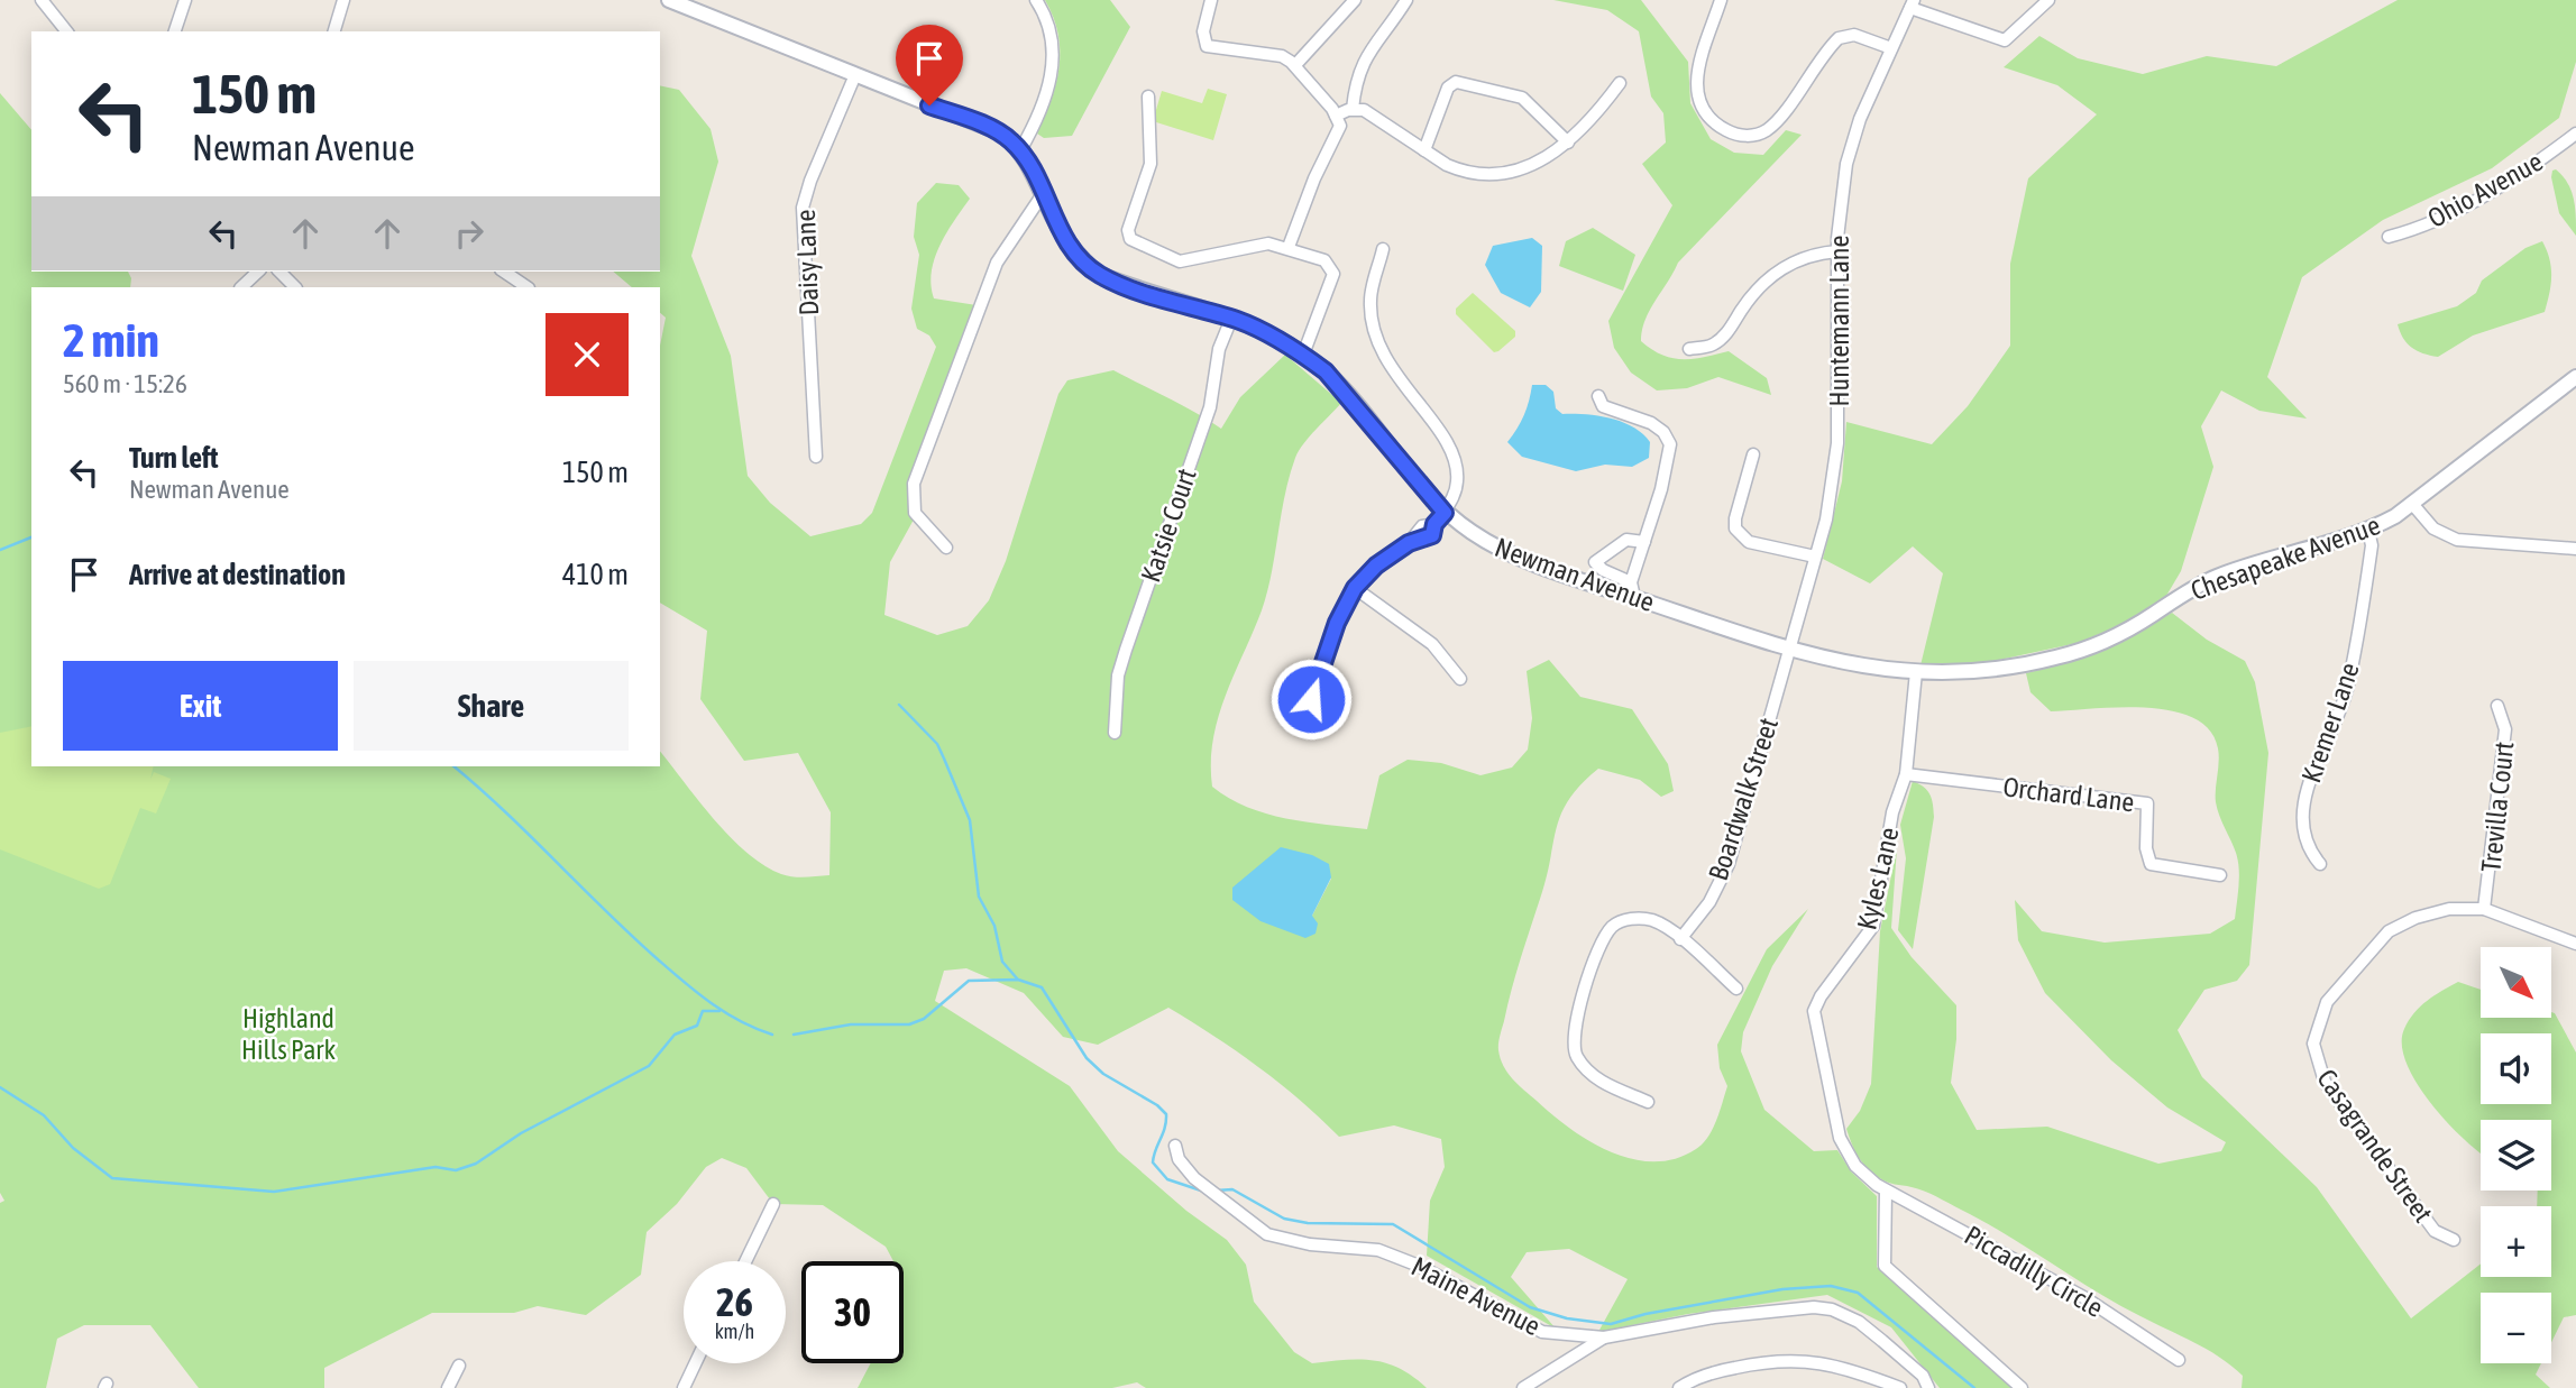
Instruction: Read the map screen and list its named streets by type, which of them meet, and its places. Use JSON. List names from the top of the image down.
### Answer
{
  "streets": {
    "street": [
      "Ohio Avenue",
      "Daisy Lane",
      "Huntemann Lane",
      "Katsie Court",
      "Chesapeake Avenue",
      "Newman Avenue",
      "Kremer Lane",
      "Orchard Lane",
      "Boardwalk Street",
      "Trevilla Court",
      "Kyles Lane",
      "Casagrande Street",
      "Piccadilly Circle",
      "Maine Avenue"
    ]
  },
  "crossings": [
    ["Daisy Lane", "Newman Avenue"],
    ["Huntemann Lane", "Newman Avenue"],
    ["Huntemann Lane", "Boardwalk Street"],
    ["Katsie Court", "Newman Avenue"],
    ["Chesapeake Avenue", "Newman Avenue"],
    ["Chesapeake Avenue", "Kremer Lane"],
    ["Chesapeake Avenue", "Kyles Lane"],
    ["Newman Avenue", "Boardwalk Street"],
    ["Newman Avenue", "Kyles Lane"],
    ["Orchard Lane", "Kyles Lane"],
    ["Trevilla Court", "Casagrande Street"],
    ["Kyles Lane", "Piccadilly Circle"]
  ],
  "parks": ["Highland Hills Park"],
  "north": "bottom right",
  "page": {
    "turn": ["150 m", "Newman Avenue"],
    "heading": ["2 min", "560 m · 15:26"],
    "list": [
      {
        "name": "Turn left",
        "note": "Newman Avenue",
        "value": "150 m"
      },
      {
        "name": "Arrive at destination",
        "value": "410 m"
      }
    ],
    "buttons": ["Exit", "Share"],
    "map_buttons": ["+", "−"],
    "speed": "26 km/h",
    "limit": "30"
  }
}
